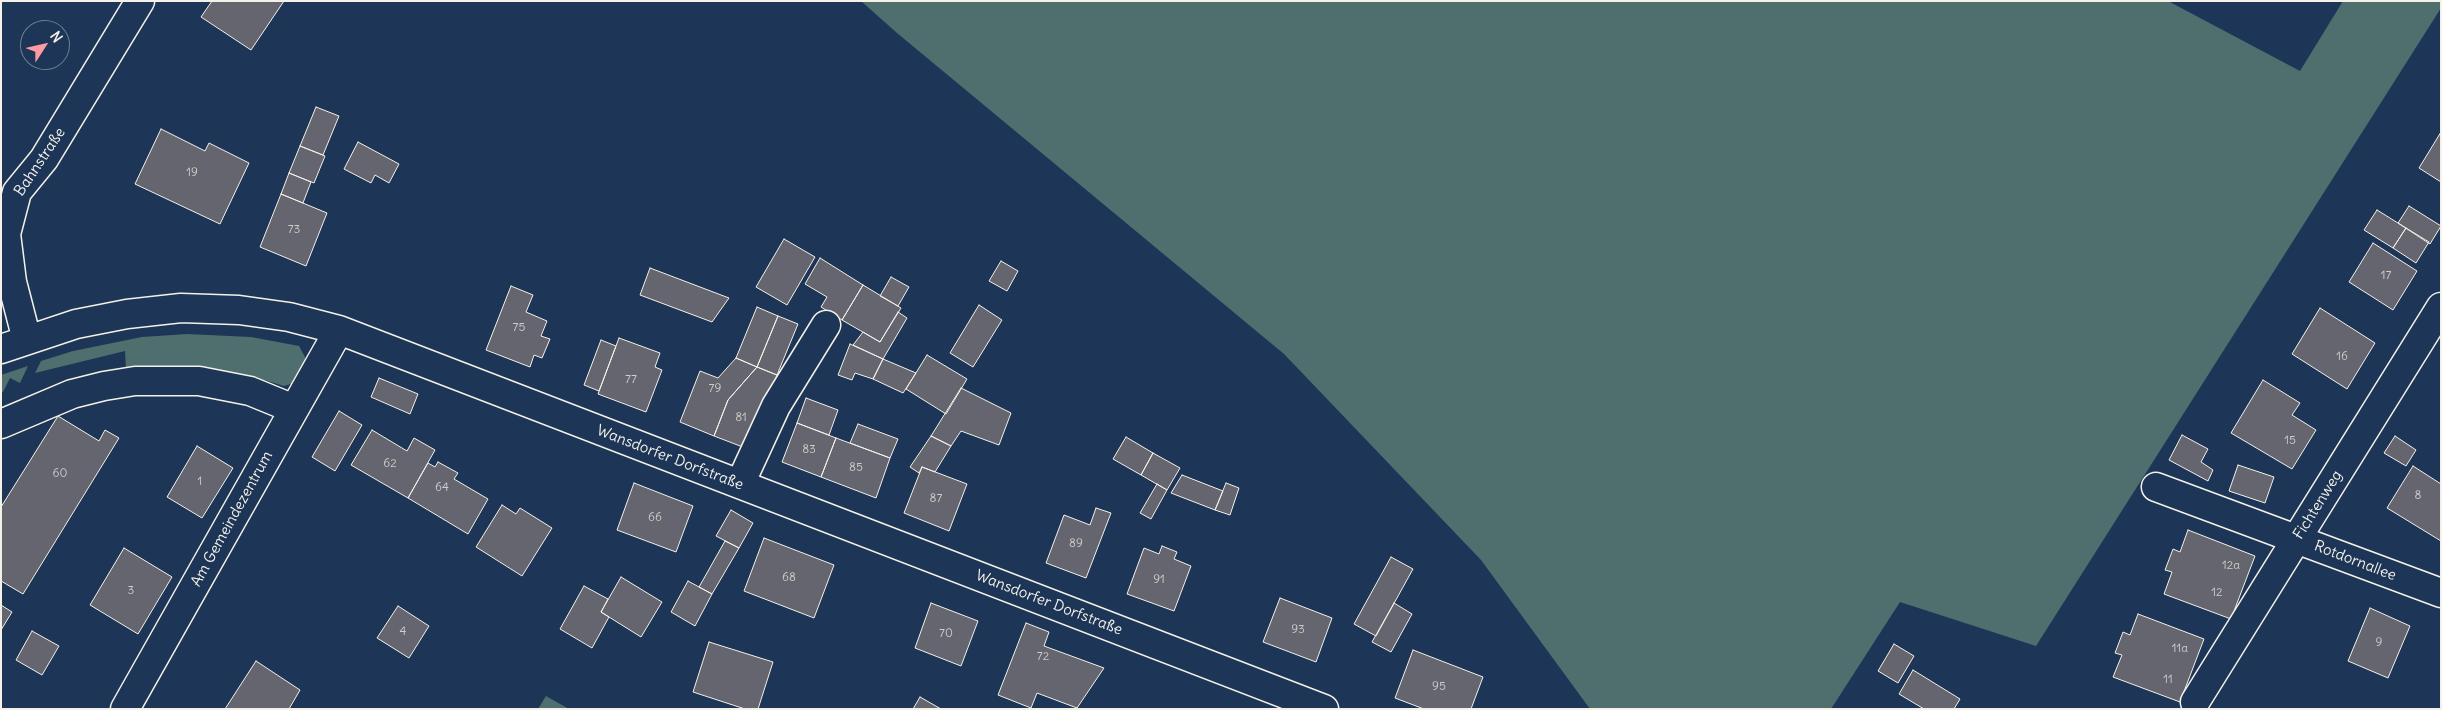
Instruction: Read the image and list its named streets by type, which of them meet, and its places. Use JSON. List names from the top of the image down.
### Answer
{
  "streets": {
    "street": [
      "Bahnstraße",
      "Wansdorfer Dorfstraße",
      "Fichtenweg",
      "Am Gemeindezentrum",
      "Rotdornallee"
    ]
  },
  "crossings": [
    ["Bahnstraße", "Wansdorfer Dorfstraße"],
    ["Wansdorfer Dorfstraße", "Am Gemeindezentrum"],
    ["Fichtenweg", "Rotdornallee"]
  ],
  "house_numbers": [
    "19",
    "73",
    "17",
    "75",
    "16",
    "77",
    "79",
    "81",
    "15",
    "83",
    "62",
    "85",
    "60",
    "1",
    "64",
    "8",
    "87",
    "66",
    "89",
    "12a",
    "68",
    "91",
    "3",
    "12",
    "93",
    "4",
    "70",
    "9",
    "11a",
    "72",
    "11",
    "95"
  ],
  "north": "top right"
}
